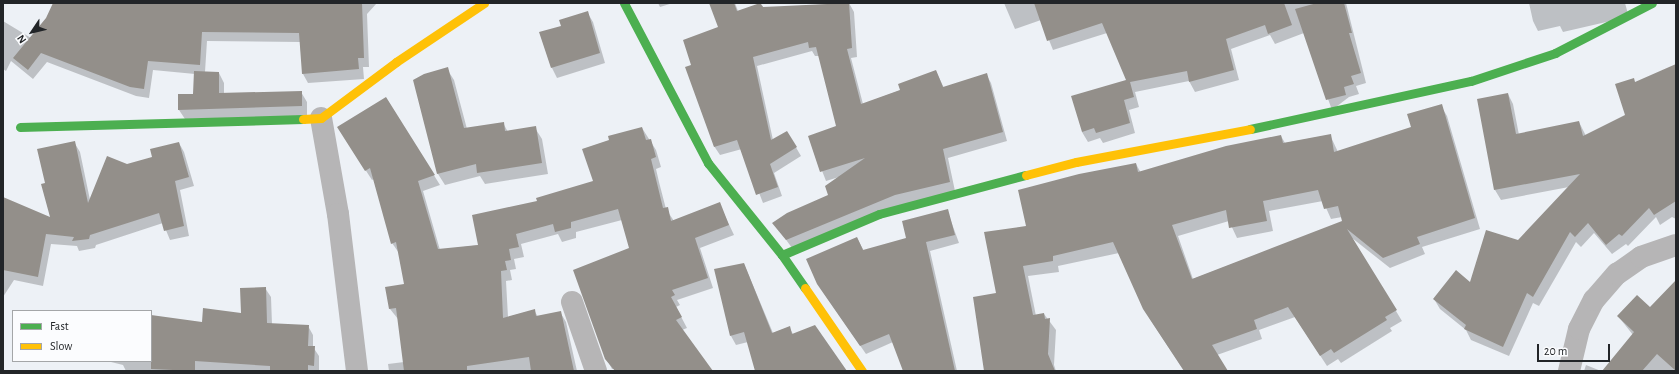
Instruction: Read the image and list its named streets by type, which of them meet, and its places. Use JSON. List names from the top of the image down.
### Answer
{
  "legend": ["Fast", "Slow"],
  "scale_bar": "20 m",
  "north": "bottom left"
}
